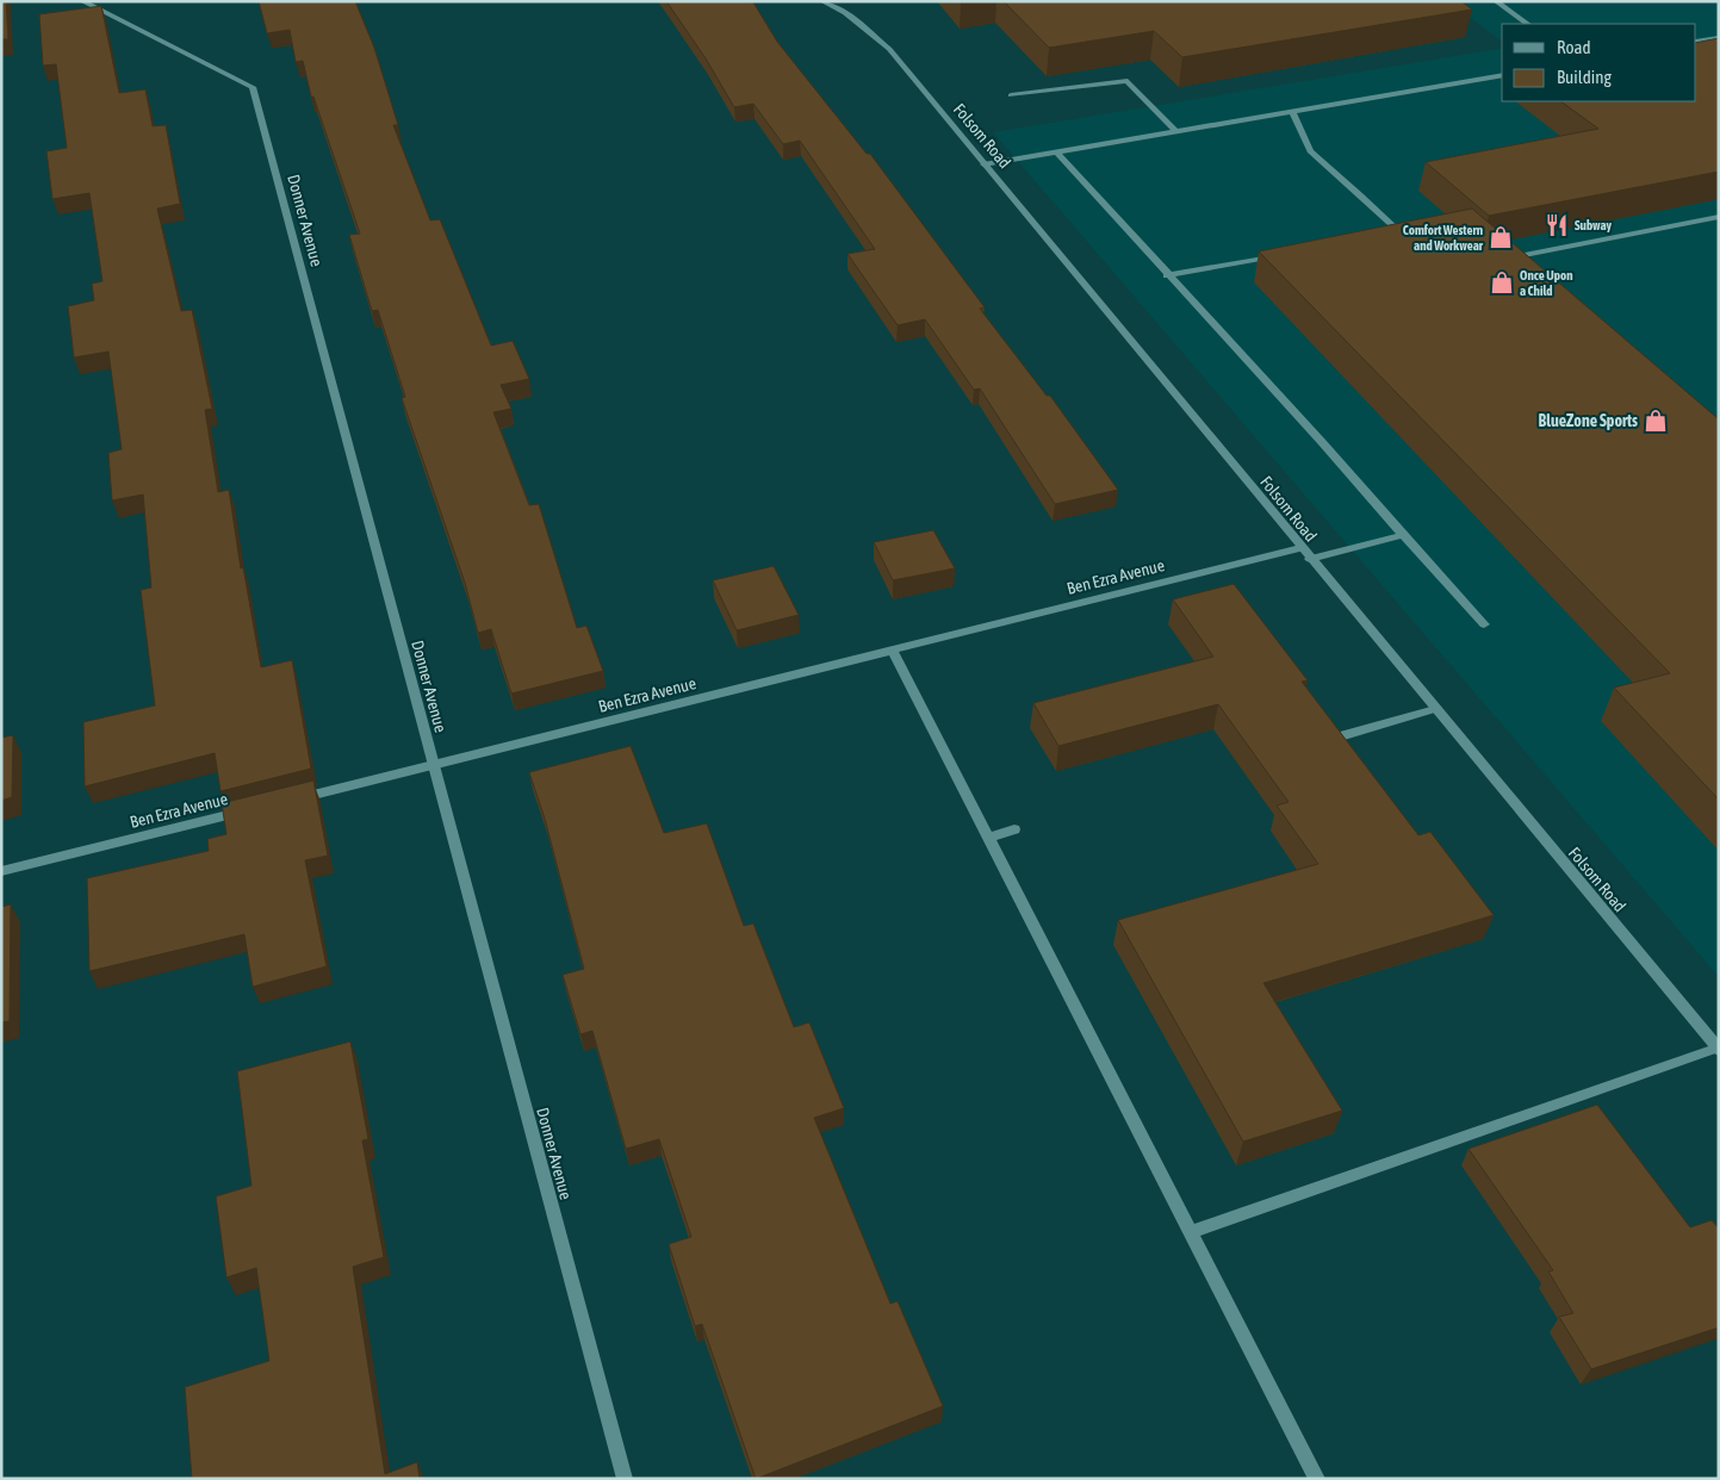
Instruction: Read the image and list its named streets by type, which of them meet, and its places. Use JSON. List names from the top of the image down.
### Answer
{
  "streets": {
    "street": ["Folsom Road", "Donner Avenue", "Ben Ezra Avenue"]
  },
  "crossings": [
    ["Folsom Road", "Ben Ezra Avenue"],
    ["Donner Avenue", "Ben Ezra Avenue"]
  ],
  "places": {
    "restaurant": ["Subway"],
    "shop": ["Comfort Western and Workwear", "Once Upon a Child", "BlueZone Sports"]
  },
  "legend": ["Road", "Building"]
}
